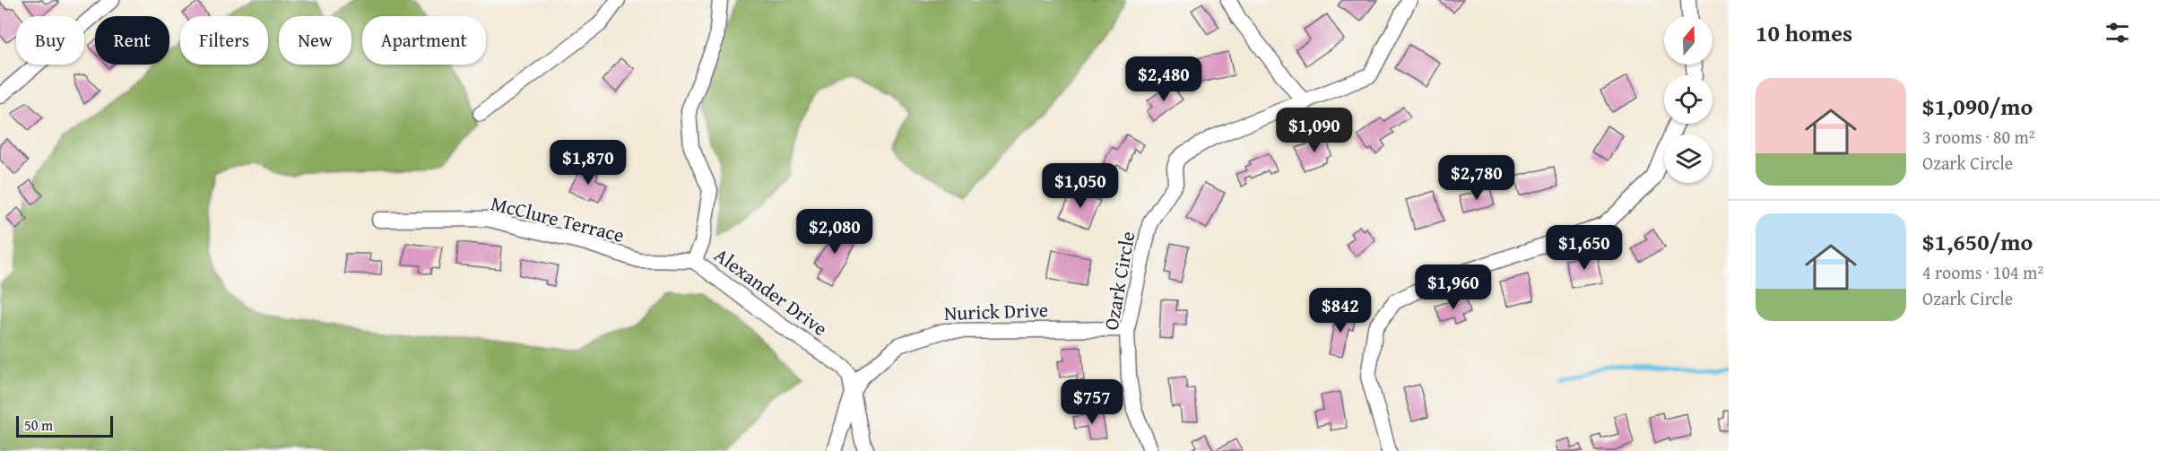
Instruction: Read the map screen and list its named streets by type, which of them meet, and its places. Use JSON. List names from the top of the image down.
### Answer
{
  "streets": {
    "street": [
      "McClure Terrace",
      "Ozark Circle",
      "Alexander Drive",
      "Nurick Drive"
    ]
  },
  "crossings": [
    ["McClure Terrace", "Alexander Drive"],
    ["Ozark Circle", "Nurick Drive"],
    ["Alexander Drive", "Nurick Drive"]
  ],
  "scale_bar": "50 m",
  "north": "top",
  "page": {
    "heading": "10 homes",
    "chip": [
      "Buy",
      "Rent",
      "Filters",
      "New",
      "Apartment"
    ],
    "price": [
      "$2,480",
      "$1,090",
      "$1,870",
      "$2,780",
      "$1,050",
      "$2,080",
      "$1,650",
      "$1,960",
      "$842",
      "$757"
    ],
    "list": [
      {
        "name": "$1,090/mo",
        "note": "3 rooms · 80 m² · Ozark Circle"
      },
      {
        "name": "$1,650/mo",
        "note": "4 rooms · 104 m² · Ozark Circle"
      }
    ],
    "scale": "50 m"
  }
}
